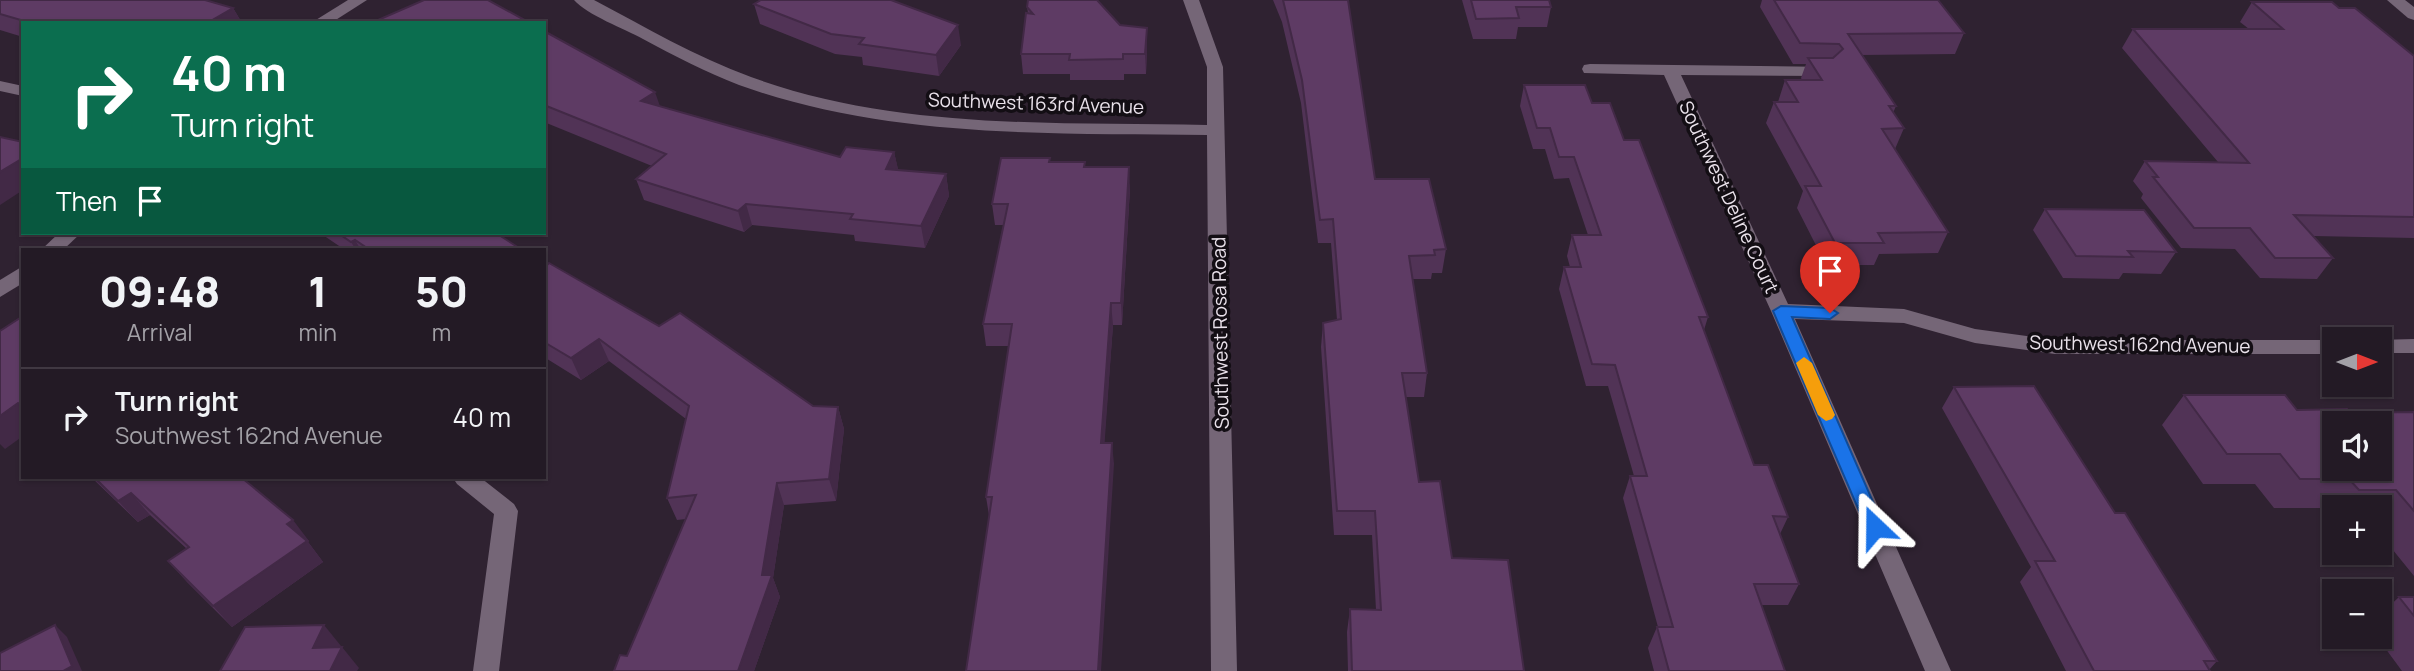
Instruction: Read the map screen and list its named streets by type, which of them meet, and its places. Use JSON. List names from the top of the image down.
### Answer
{
  "streets": {
    "street": [
      "Southwest 163rd Avenue",
      "Southwest Deline Court",
      "Southwest Rosa Road",
      "Southwest 162nd Avenue"
    ]
  },
  "crossings": [
    ["Southwest 163rd Avenue", "Southwest Rosa Road"],
    ["Southwest Deline Court", "Southwest 162nd Avenue"]
  ],
  "north": "right",
  "page": {
    "turn": ["40 m", "Turn right"],
    "then": "Then",
    "eta": [
      "09:48",
      "Arrival",
      "1",
      "min",
      "50",
      "m"
    ],
    "map_buttons": ["+", "−"],
    "list": [
      {
        "name": "Turn right",
        "note": "Southwest 162nd Avenue",
        "value": "40 m"
      }
    ]
  }
}
